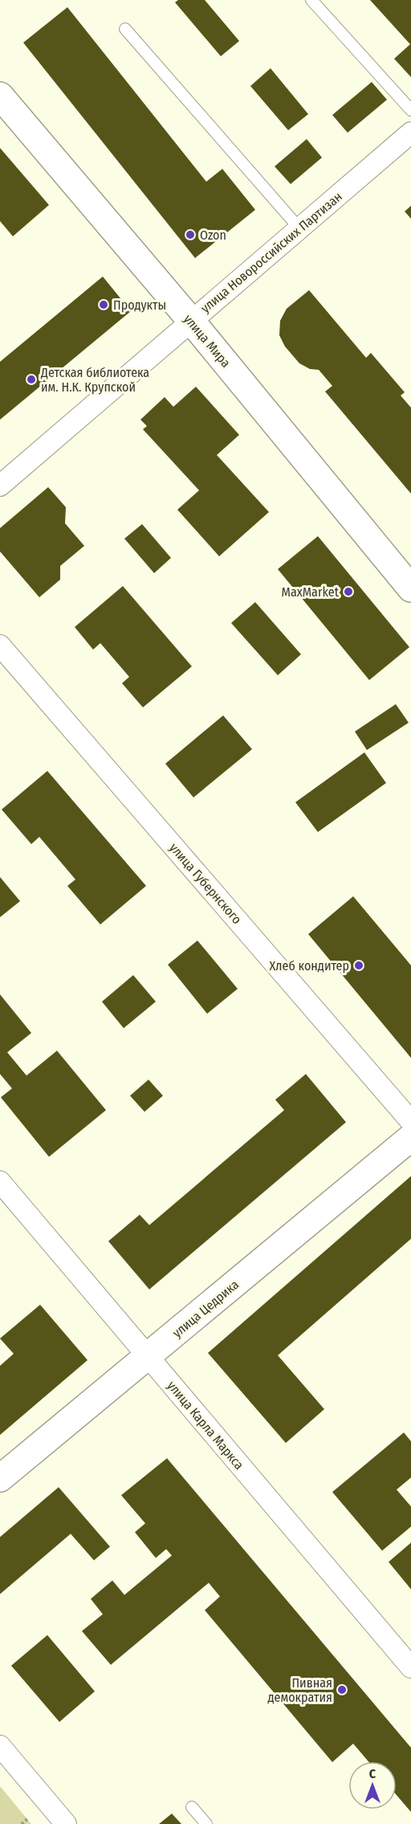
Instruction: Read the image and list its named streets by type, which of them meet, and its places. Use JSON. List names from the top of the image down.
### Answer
{
  "streets": {
    "street": [
      "улица Новороссийских Партизан",
      "улица Мира",
      "улица Губернского",
      "улица Цедрика",
      "улица Карла Маркса"
    ]
  },
  "crossings": [
    ["улица Новороссийских Партизан", "улица Мира"],
    ["улица Губернского", "улица Цедрика"],
    ["улица Цедрика", "улица Карла Маркса"]
  ],
  "places": [
    "Ozon",
    "Продукты",
    "Детская библиотека им. Н.К. Крупской",
    "MaxMarket",
    "Хлеб кондитер",
    "Пивная демократия"
  ],
  "north": "top"
}
